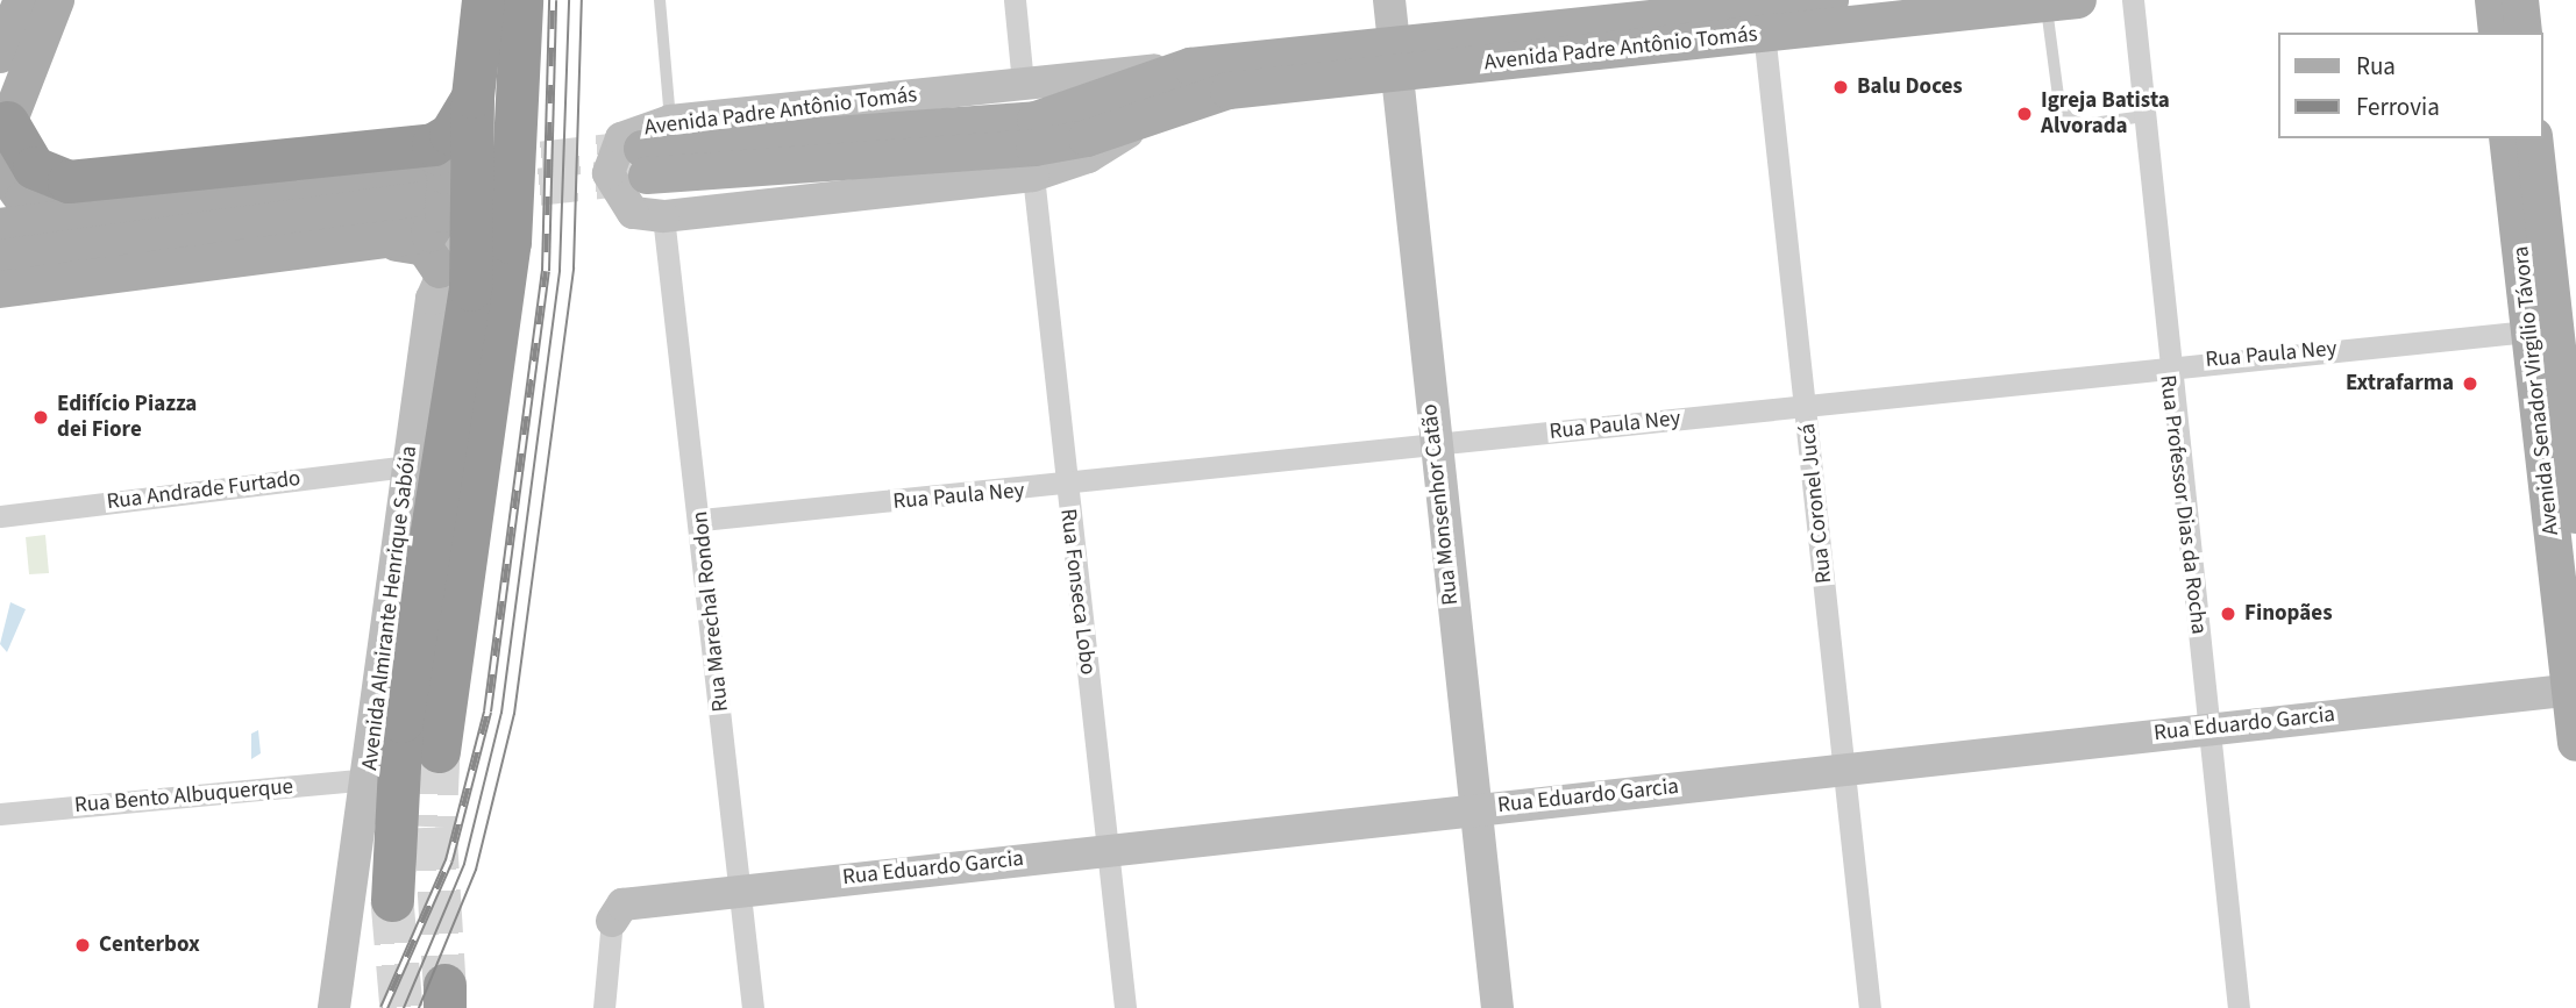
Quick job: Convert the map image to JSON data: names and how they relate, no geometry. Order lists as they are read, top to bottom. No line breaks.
{"streets":{"highway":["Avenida Almirante Henrique Sabóia"],"main road":["Avenida Padre Antônio Tomás","Avenida Senador Virgílio Távora","Rua Monsenhor Catão","Rua Eduardo Garcia"],"street":["Rua Paula Ney","Rua Andrade Furtado","Rua Coronel Jucá","Rua Professor Dias da Rocha","Rua Fonseca Lobo","Rua Marechal Rondon","Rua Bento Albuquerque"]},"crossings":[["Avenida Padre Antônio Tomás","Rua Coronel Jucá"],["Avenida Padre Antônio Tomás","Rua Monsenhor Catão"],["Avenida Padre Antônio Tomás","Rua Fonseca Lobo"],["Avenida Padre Antônio Tomás","Rua Marechal Rondon"],["Rua Paula Ney","Avenida Senador Virgílio Távora"],["Rua Paula Ney","Rua Coronel Jucá"],["Rua Paula Ney","Rua Monsenhor Catão"],["Rua Paula Ney","Rua Professor Dias da Rocha"],["Rua Paula Ney","Rua Fonseca Lobo"],["Rua Paula Ney","Rua Marechal Rondon"],["Avenida Senador Virgílio Távora","Rua Eduardo Garcia"],["Rua Andrade Furtado","Avenida Almirante Henrique Sabóia"],["Rua Coronel Jucá","Rua Eduardo Garcia"],["Rua Monsenhor Catão","Rua Eduardo Garcia"],["Rua Professor Dias da Rocha","Rua Eduardo Garcia"],["Rua Fonseca Lobo","Rua Eduardo Garcia"],["Avenida Almirante Henrique Sabóia","Rua Bento Albuquerque"],["Rua Marechal Rondon","Rua Eduardo Garcia"]],"places":["Balu Doces","Igreja Batista Alvorada","Extrafarma","Edifício Piazza dei Fiore","Finopães","Centerbox"],"legend":["Rua","Ferrovia"]}
